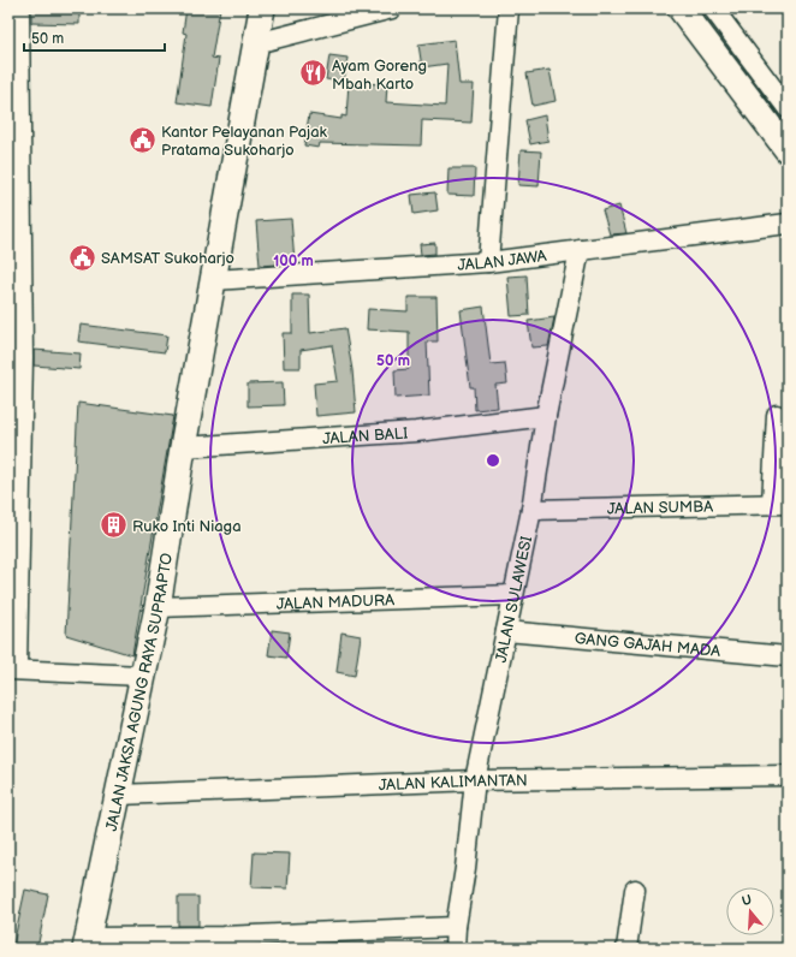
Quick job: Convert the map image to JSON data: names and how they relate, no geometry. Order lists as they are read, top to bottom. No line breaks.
{"streets":{"main road":["JALAN JAKSA AGUNG RAYA SUPRAPTO"],"street":["JALAN JAWA","JALAN BALI","JALAN SUMBA","JALAN SULAWESI","JALAN MADURA","GANG GAJAH MADA","JALAN KALIMANTAN"]},"crossings":[["JALAN JAWA","JALAN SULAWESI"],["JALAN JAWA","JALAN JAKSA AGUNG RAYA SUPRAPTO"],["JALAN BALI","JALAN SULAWESI"],["JALAN BALI","JALAN JAKSA AGUNG RAYA SUPRAPTO"],["JALAN SUMBA","JALAN SULAWESI"],["JALAN SULAWESI","JALAN MADURA"],["JALAN SULAWESI","GANG GAJAH MADA"],["JALAN SULAWESI","JALAN KALIMANTAN"],["JALAN MADURA","JALAN JAKSA AGUNG RAYA SUPRAPTO"],["JALAN JAKSA AGUNG RAYA SUPRAPTO","JALAN KALIMANTAN"]],"places":{"restaurant":["Ayam Goreng Mbah Karto"],"public building":["Kantor Pelayanan Pajak Pratama Sukoharjo","SAMSAT Sukoharjo"],"building":["Ruko Inti Niaga"]},"scale_bar":"50 m","north":"top","rings":["100 m","50 m"]}
